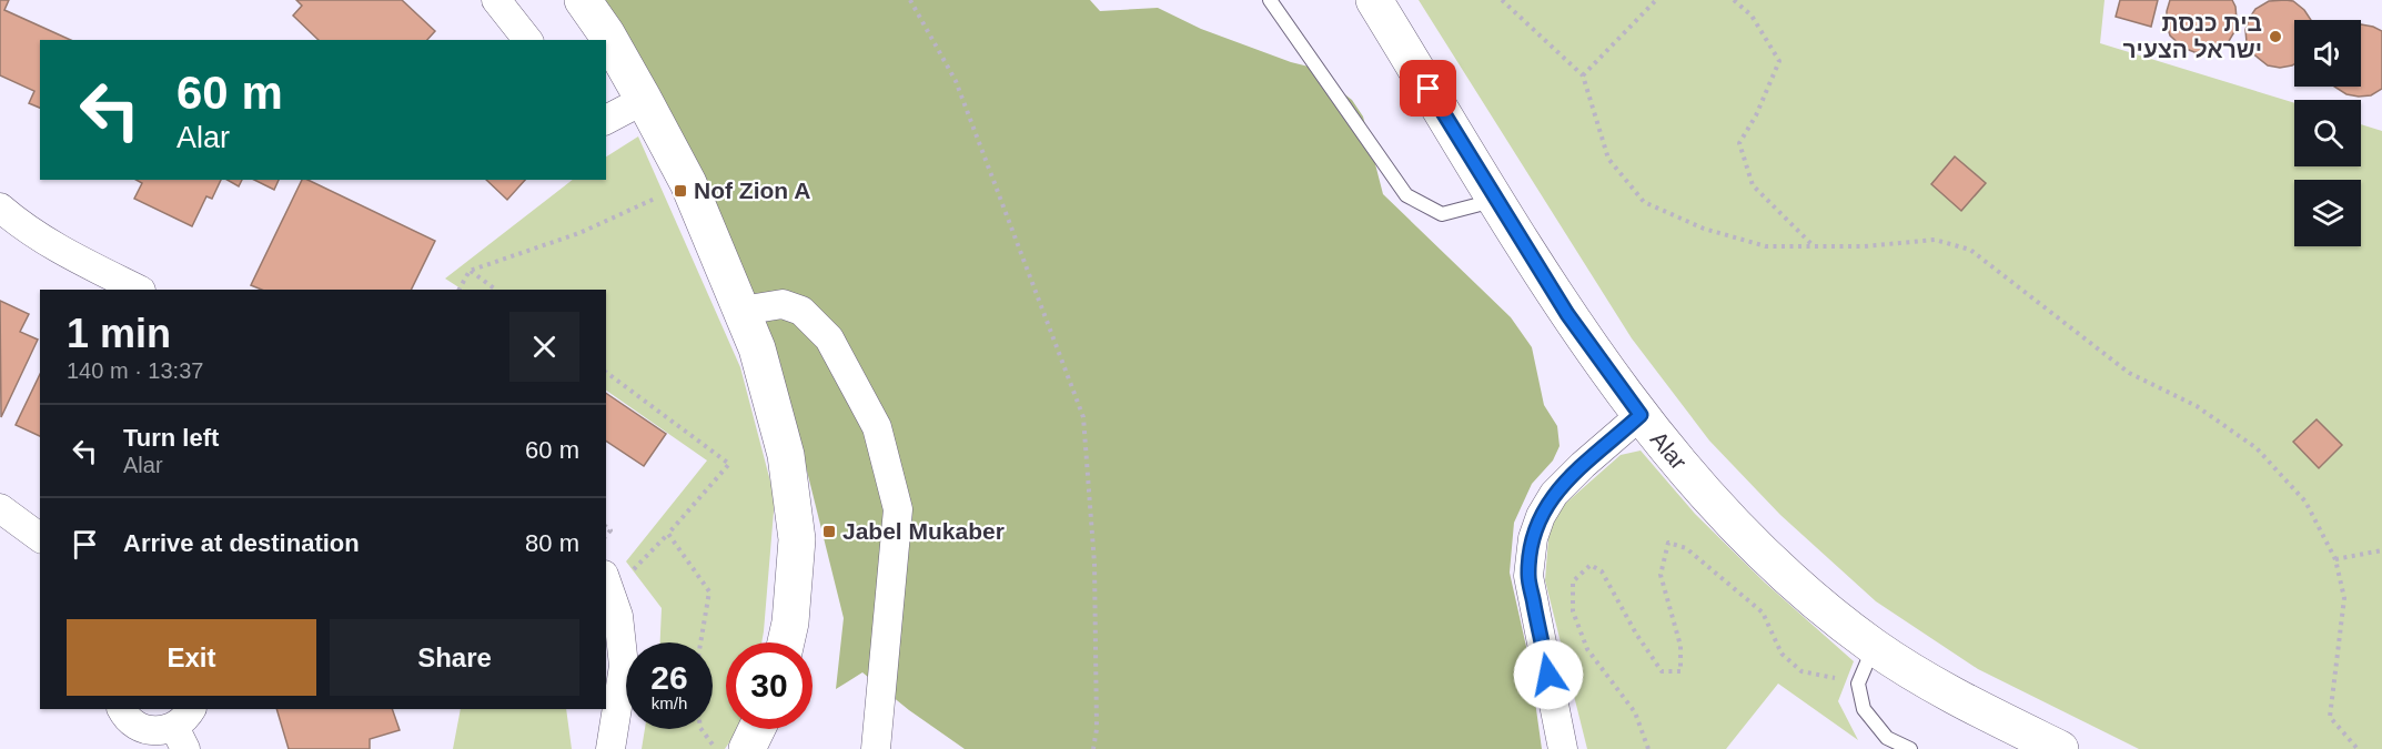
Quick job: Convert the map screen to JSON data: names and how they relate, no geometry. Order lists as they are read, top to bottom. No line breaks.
{"streets":{"street":["Alar"]},"places":{"other":["בית כנסת ישראל הצעיר"],"transit":["Nof Zion A","Jabel Mukaber"]},"page":{"turn":["60 m","Alar"],"heading":["1 min","140 m · 13:37"],"list":[{"name":"Turn left","note":"Alar","value":"60 m"},{"name":"Arrive at destination","value":"80 m"}],"buttons":["Exit","Share"],"speed":"26 km/h","limit":"30"}}
